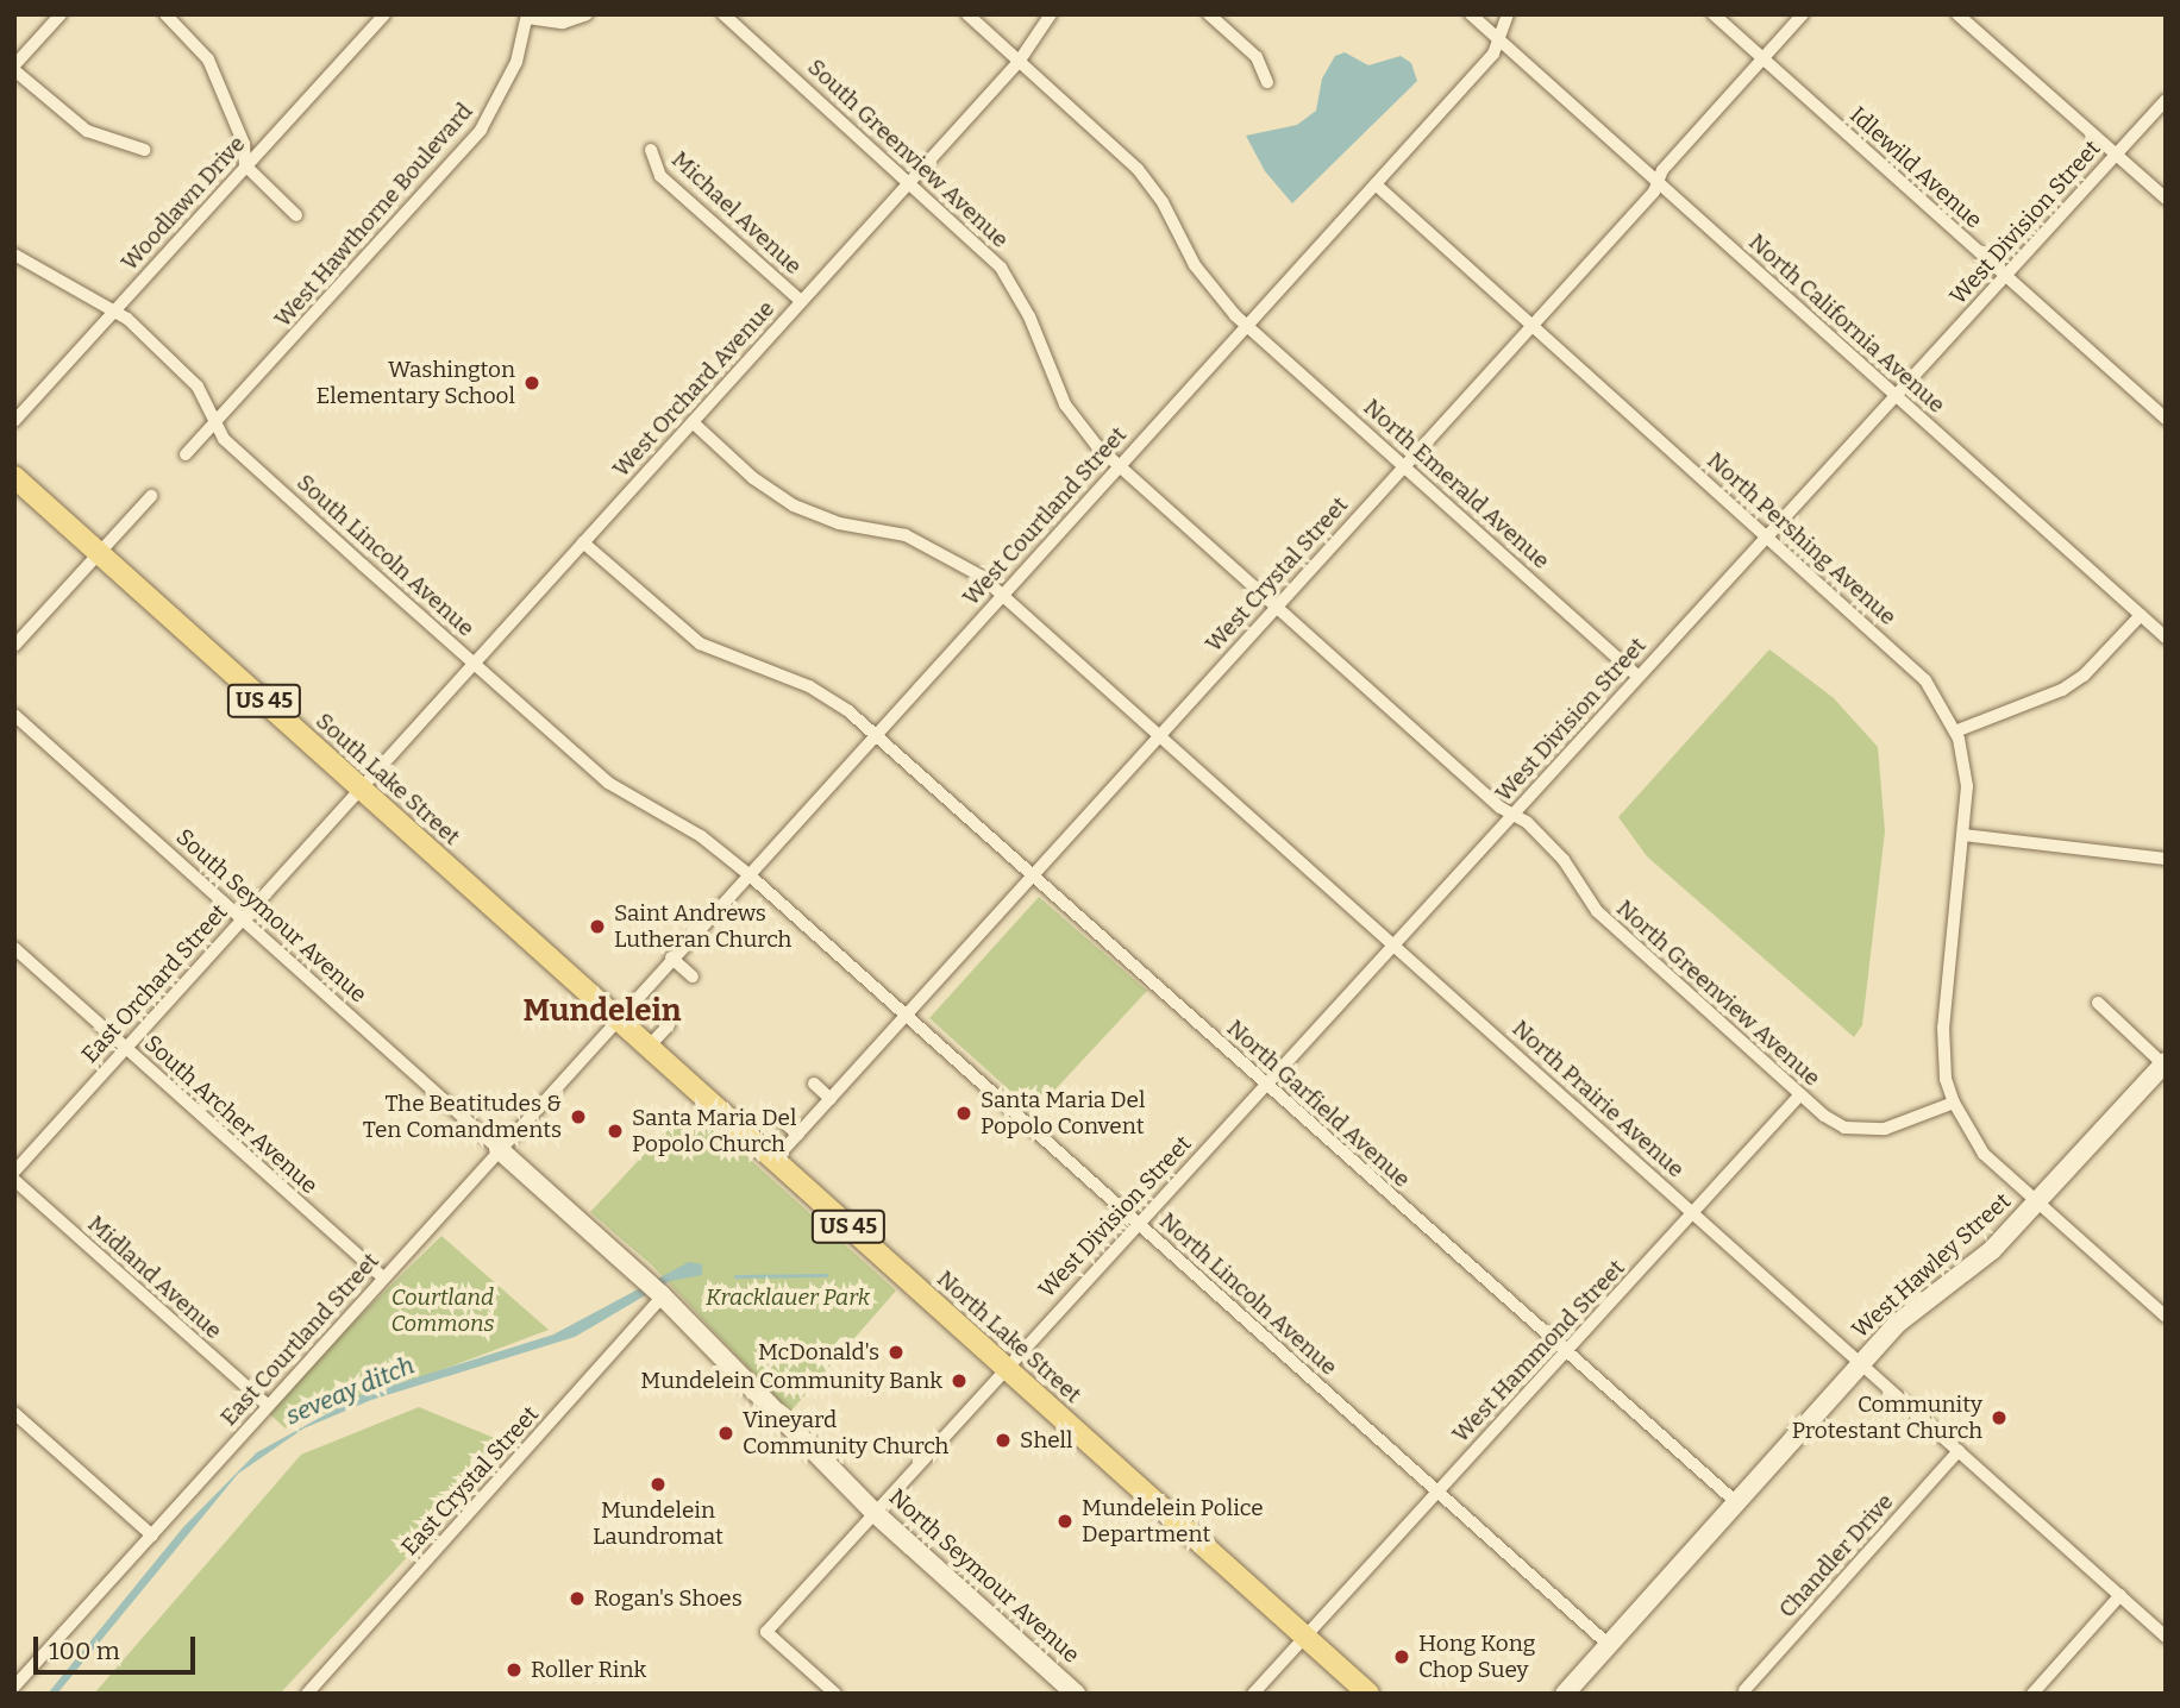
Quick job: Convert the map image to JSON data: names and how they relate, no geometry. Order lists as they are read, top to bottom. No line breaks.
{"streets":{"main road":["US 45","South Lake Street","North Lake Street"],"street":["South Greenview Avenue","Idlewild Avenue","Woodlawn Drive","Michael Avenue","West Hawthorne Boulevard","West Division Street","North California Avenue","West Orchard Avenue","North Emerald Avenue","West Courtland Street","North Pershing Avenue","South Lincoln Avenue","West Crystal Street","South Seymour Avenue","East Orchard Street","North Greenview Avenue","North Prairie Avenue","North Garfield Avenue","South Archer Avenue","West Hawley Street","Midland Avenue","North Lincoln Avenue","East Courtland Street","West Hammond Street","East Crystal Street","Chandler Drive","North Seymour Avenue"]},"crossings":[["South Greenview Avenue","West Orchard Avenue"],["South Greenview Avenue","West Courtland Street"],["South Greenview Avenue","North Greenview Avenue"],["Idlewild Avenue","West Division Street"],["Idlewild Avenue","West Crystal Street"],["Woodlawn Drive","South Lincoln Avenue"],["Michael Avenue","West Orchard Avenue"],["West Hawthorne Boulevard","South Lincoln Avenue"],["West Division Street","North California Avenue"],["West Division Street","North Emerald Avenue"],["West Division Street","North Pershing Avenue"],["West Division Street","North Greenview Avenue"],["West Division Street","North Prairie Avenue"],["West Division Street","North Garfield Avenue"],["West Division Street","North Lincoln Avenue"],["West Division Street","North Lake Street"],["West Division Street","North Seymour Avenue"],["North California Avenue","West Courtland Street"],["North California Avenue","West Crystal Street"],["West Orchard Avenue","North Emerald Avenue"],["West Orchard Avenue","South Lincoln Avenue"],["West Orchard Avenue","South Lake Street"],["West Orchard Avenue","East Orchard Street"],["West Orchard Avenue","North Prairie Avenue"],["West Orchard Avenue","North Garfield Avenue"],["North Emerald Avenue","West Courtland Street"],["North Emerald Avenue","West Crystal Street"],["West Courtland Street","North Pershing Avenue"],["West Courtland Street","South Lincoln Avenue"],["West Courtland Street","South Lake Street"],["West Courtland Street","North Greenview Avenue"],["West Courtland Street","North Prairie Avenue"],["West Courtland Street","North Garfield Avenue"],["West Courtland Street","North Lincoln Avenue"],["West Courtland Street","North Lake Street"],["West Courtland Street","East Courtland Street"],["North Pershing Avenue","West Crystal Street"],["South Lincoln Avenue","North Lincoln Avenue"],["West Crystal Street","North Greenview Avenue"],["West Crystal Street","North Prairie Avenue"],["West Crystal Street","North Garfield Avenue"],["West Crystal Street","North Lincoln Avenue"],["West Crystal Street","North Lake Street"],["South Lake Street","East Orchard Street"],["South Lake Street","North Lake Street"],["South Lake Street","East Courtland Street"],["South Seymour Avenue","East Orchard Street"],["South Seymour Avenue","East Courtland Street"],["South Seymour Avenue","North Seymour Avenue"],["East Orchard Street","South Archer Avenue"],["North Greenview Avenue","West Hammond Street"],["North Prairie Avenue","West Hawley Street"],["North Prairie Avenue","West Hammond Street"],["North Prairie Avenue","Chandler Drive"],["North Garfield Avenue","West Hawley Street"],["North Garfield Avenue","West Hammond Street"],["South Archer Avenue","East Courtland Street"],["West Hawley Street","North Lincoln Avenue"],["Midland Avenue","East Courtland Street"],["North Lincoln Avenue","West Hammond Street"],["North Lake Street","East Courtland Street"],["North Lake Street","West Hammond Street"],["East Courtland Street","North Seymour Avenue"],["East Crystal Street","North Seymour Avenue"]],"districts":["Mundelein"],"water":["seveay ditch"],"parks":["Courtland Commons","Kracklauer Park"],"places":["Washington Elementary School","Saint Andrews Lutheran Church","Santa Maria Del Popolo Convent","The Beatitudes & Ten Comandments","Santa Maria Del Popolo Church","McDonald's","Mundelein Community Bank","Community Protestant Church","Vineyard Community Church","Shell","Mundelein Laundromat","Mundelein Police Department","Rogan's Shoes","Hong Kong Chop Suey","Roller Rink"],"scale_bar":"100 m"}
